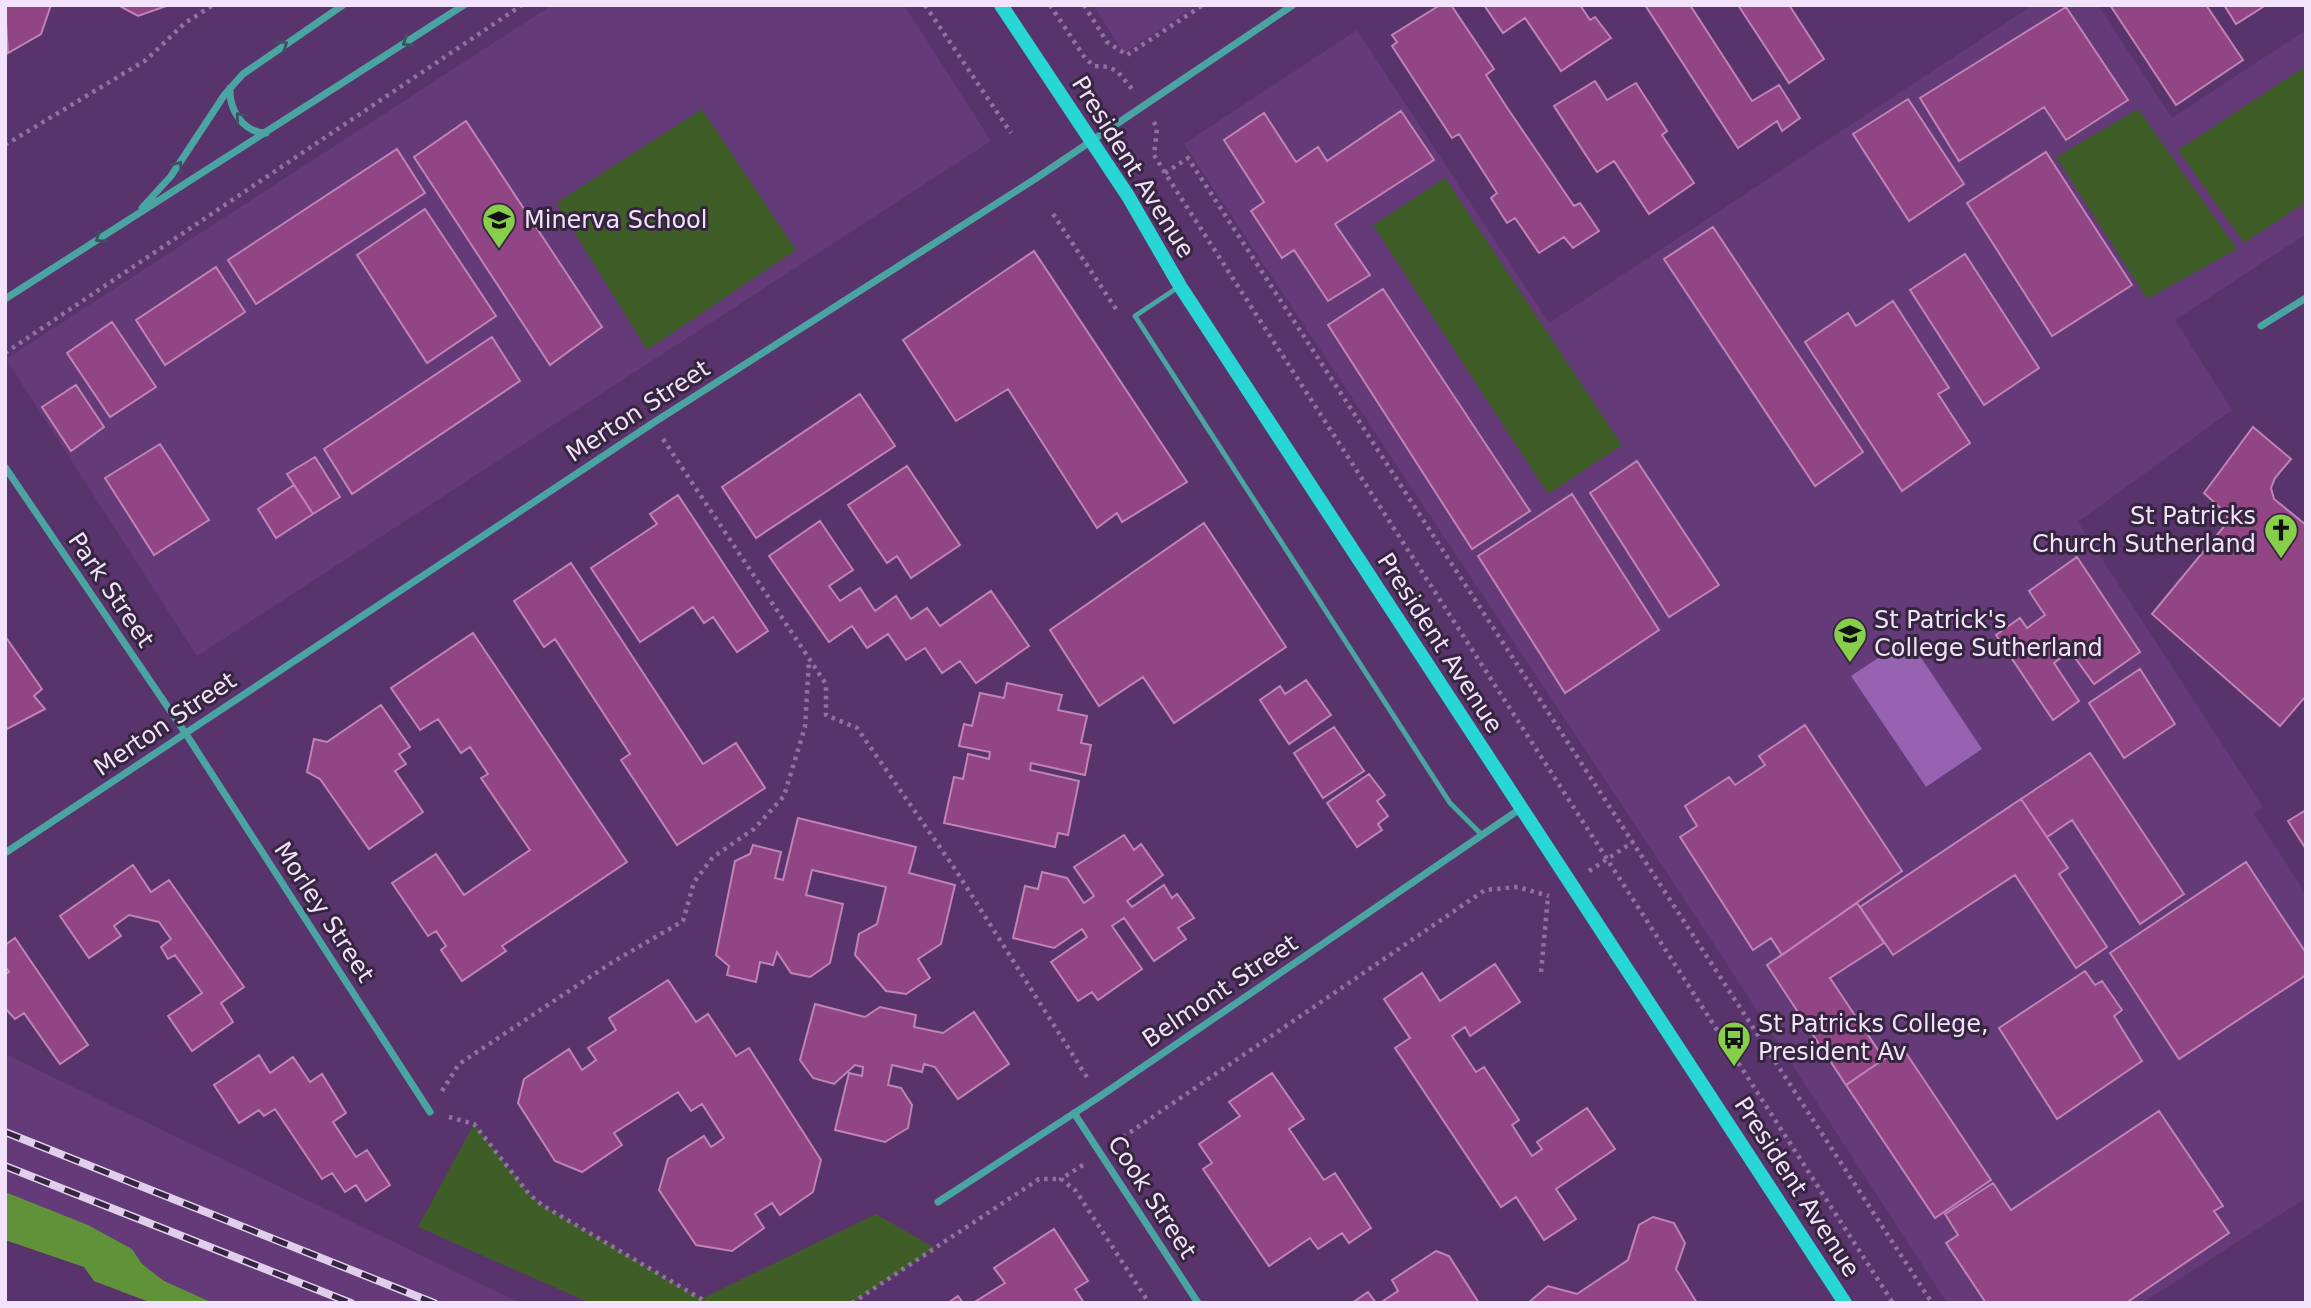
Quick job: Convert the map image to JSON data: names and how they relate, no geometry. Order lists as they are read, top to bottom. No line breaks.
{"streets":{"street":["President Avenue","Merton Street","Park Street","Morley Street","Belmont Street","Cook Street"]},"crossings":[["President Avenue","Merton Street"],["President Avenue","Belmont Street"],["Merton Street","Park Street"],["Merton Street","Morley Street"],["Park Street","Morley Street"],["Belmont Street","Cook Street"]],"places":{"school or university":["Minerva School","St Patrick's College Sutherland"],"church":["St Patricks Church Sutherland"],"bus stop":["St Patricks College, President Av"]}}
